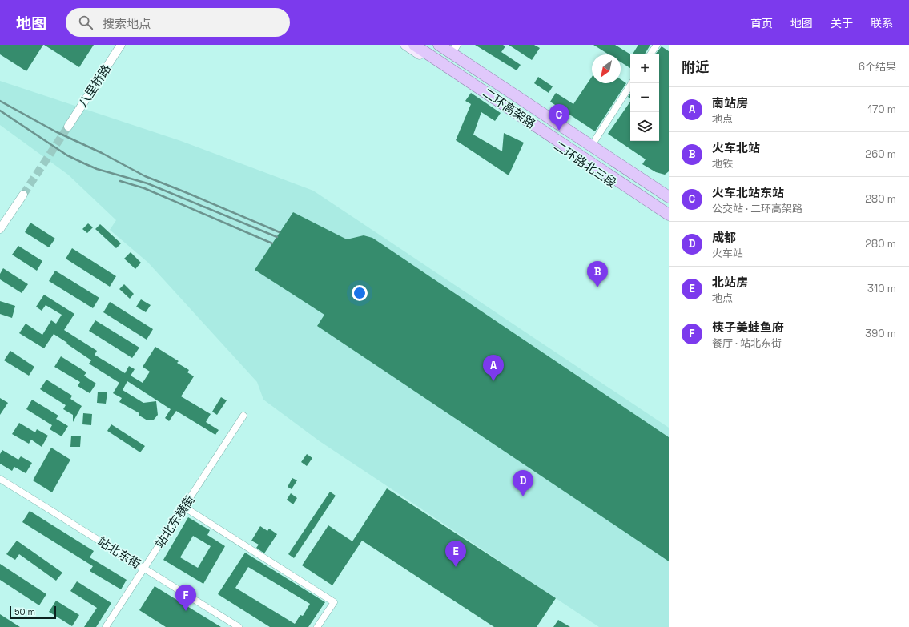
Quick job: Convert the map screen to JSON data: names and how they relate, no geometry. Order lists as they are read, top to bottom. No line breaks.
{"streets":{"highway":["二环高架路"],"main road":["二环路北三段"],"street":["八里桥路","站北东横街","站北东街"]},"crossings":[["站北东横街","站北东街"]],"scale_bar":"50 m","north":"bottom left","page":{"header":"地图","search":"搜索地点","nav":["首页","地图","关于","联系"],"heading":["附近","6个结果"],"map_buttons":["+","−"],"list":[{"mark":"A","name":"南站房","note":"地点","value":"170 m"},{"mark":"B","name":"火车北站","note":"地铁","value":"260 m"},{"mark":"C","name":"火车北站东站","note":"公交站 · 二环高架路","value":"280 m"},{"mark":"D","name":"成都","note":"火车站","value":"280 m"},{"mark":"E","name":"北站房","note":"地点","value":"310 m"},{"mark":"F","name":"筷子美蛙鱼府","note":"餐厅 · 站北东街","value":"390 m"}],"pins":["C","B","A","D","E","F"],"scale":"50 m"}}
